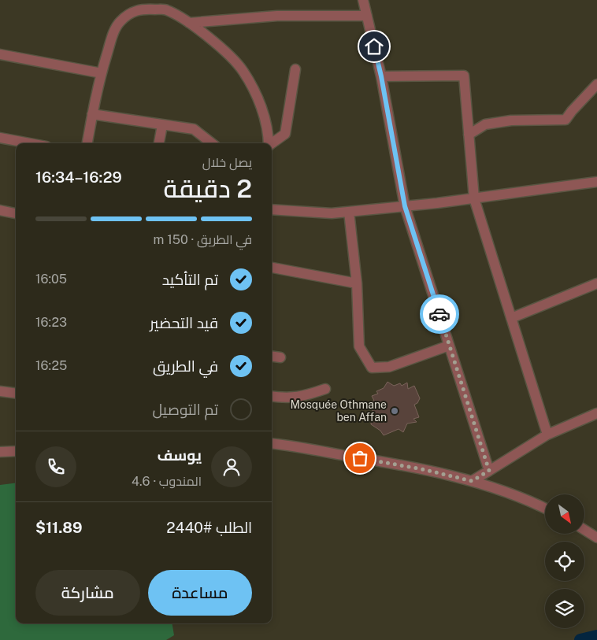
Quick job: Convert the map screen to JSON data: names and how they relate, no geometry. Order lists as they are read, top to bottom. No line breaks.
{"places":["Mosquée Othmane ben Affan"],"north":"bottom right","page":{"heading":["2 دقيقة","يصل خلال","16:29–16:34"],"panel":["يوسف","المندوب · 4.6","الطلب #2440","$11.89"],"bar":"في الطريق · 150 m","list":[["تم التأكيد","16:05"],["قيد التحضير","16:23"],["في الطريق","16:25"],"تم التوصيل"],"buttons":["مساعدة","مشاركة"]}}
